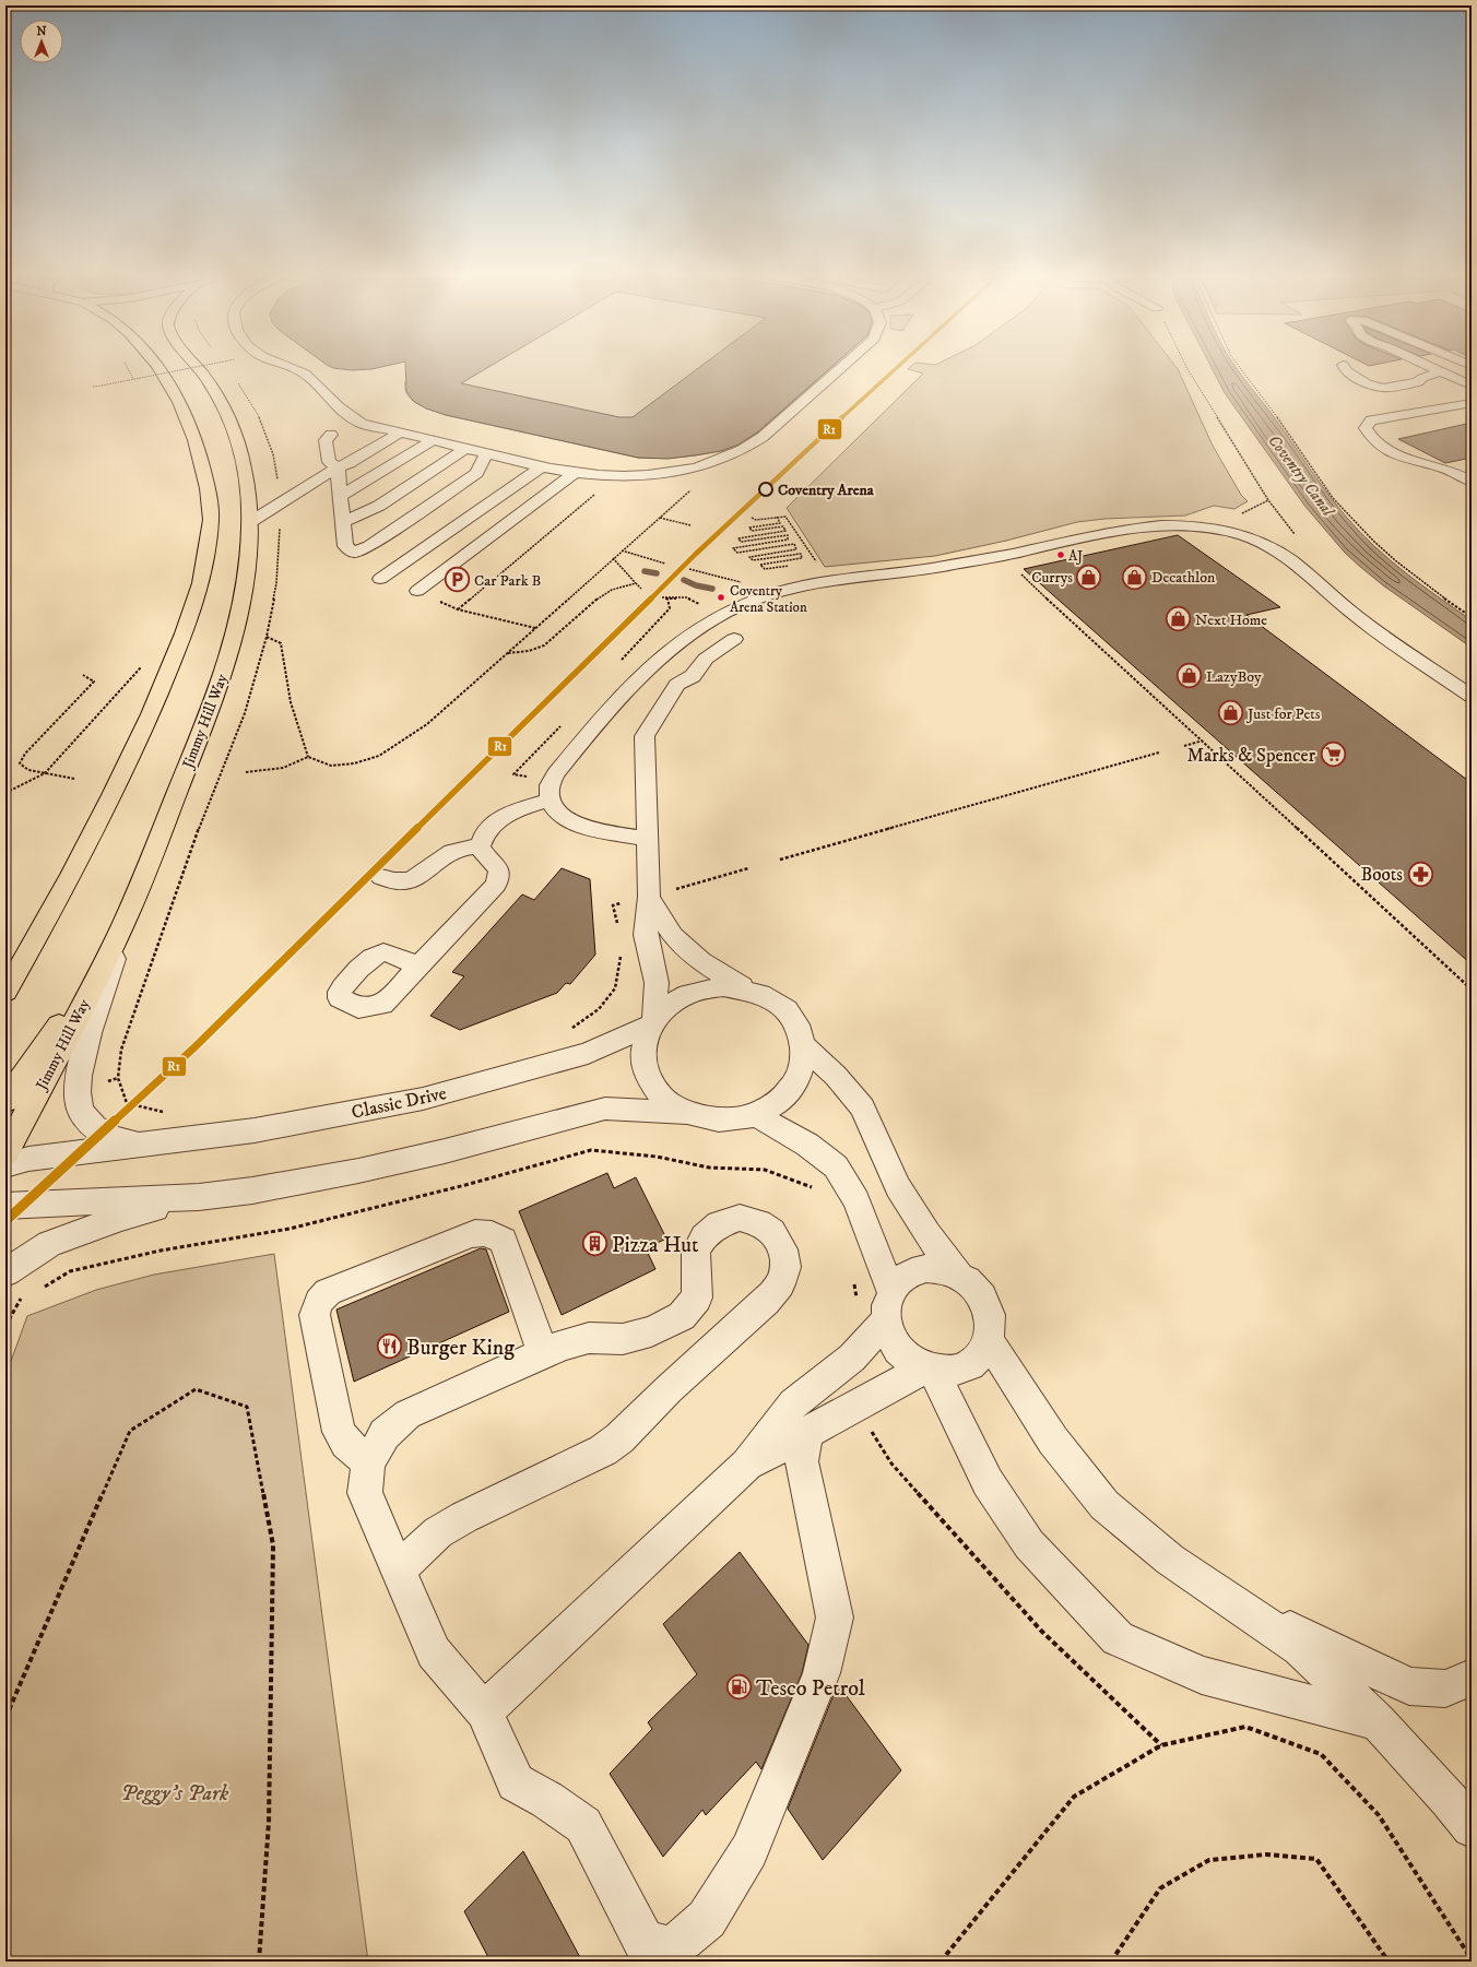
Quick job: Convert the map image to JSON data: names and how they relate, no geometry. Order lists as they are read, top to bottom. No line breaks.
{"streets":{"highway":["Jimmy Hill Way"],"street":["Classic Drive"]},"crossings":[["Jimmy Hill Way","Classic Drive"]],"water":["Coventry Canal"],"parks":["Peggy's Park"],"places":{"other":["Coventry Arena","AJ","Coventry Arena Station"],"shop":["Currys","Decathlon","Next Home","LazyBoy","Just for Pets"],"parking":["Car Park B"],"supermarket":["Marks & Spencer"],"pharmacy":["Boots"],"building":["Pizza Hut"],"restaurant":["Burger King"],"fuel station":["Tesco Petrol"]},"lines":["transit line R1"],"north":"top"}
